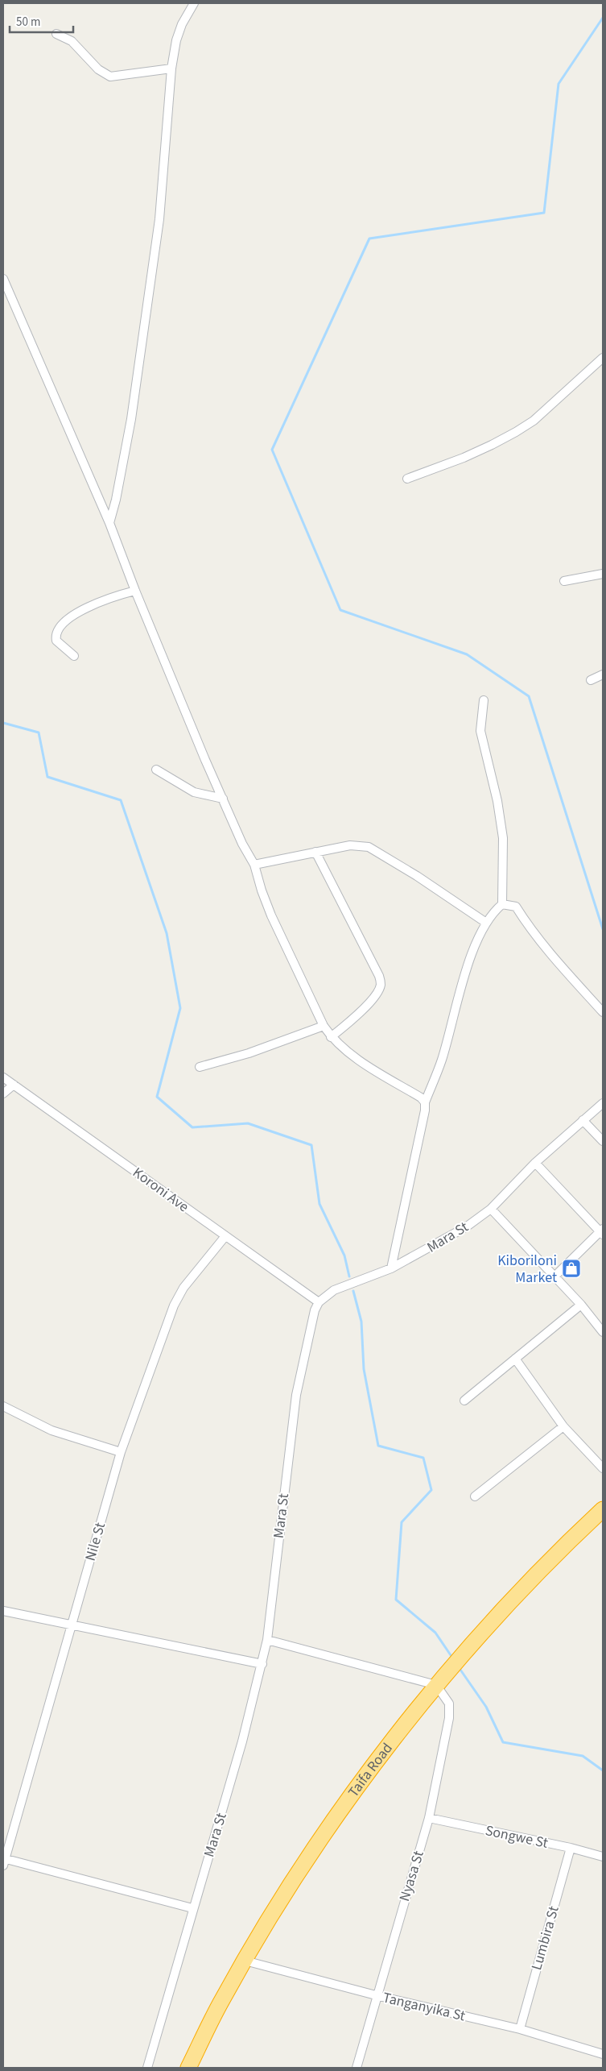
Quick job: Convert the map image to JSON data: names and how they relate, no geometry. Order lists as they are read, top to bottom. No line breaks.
{"streets":{"highway":["Taifa Road"],"street":["Koroni Ave","Mara St","Nile St","Songwe St","Nyasa St","Lumbira St","Tanganyika St"]},"crossings":[["Koroni Ave","Mara St"],["Koroni Ave","Nile St"],["Taifa Road","Nyasa St"],["Taifa Road","Tanganyika St"],["Songwe St","Nyasa St"],["Songwe St","Lumbira St"],["Nyasa St","Tanganyika St"],["Lumbira St","Tanganyika St"]],"places":{"shop":["Kiboriloni Market"]},"scale_bar":"50 m"}
